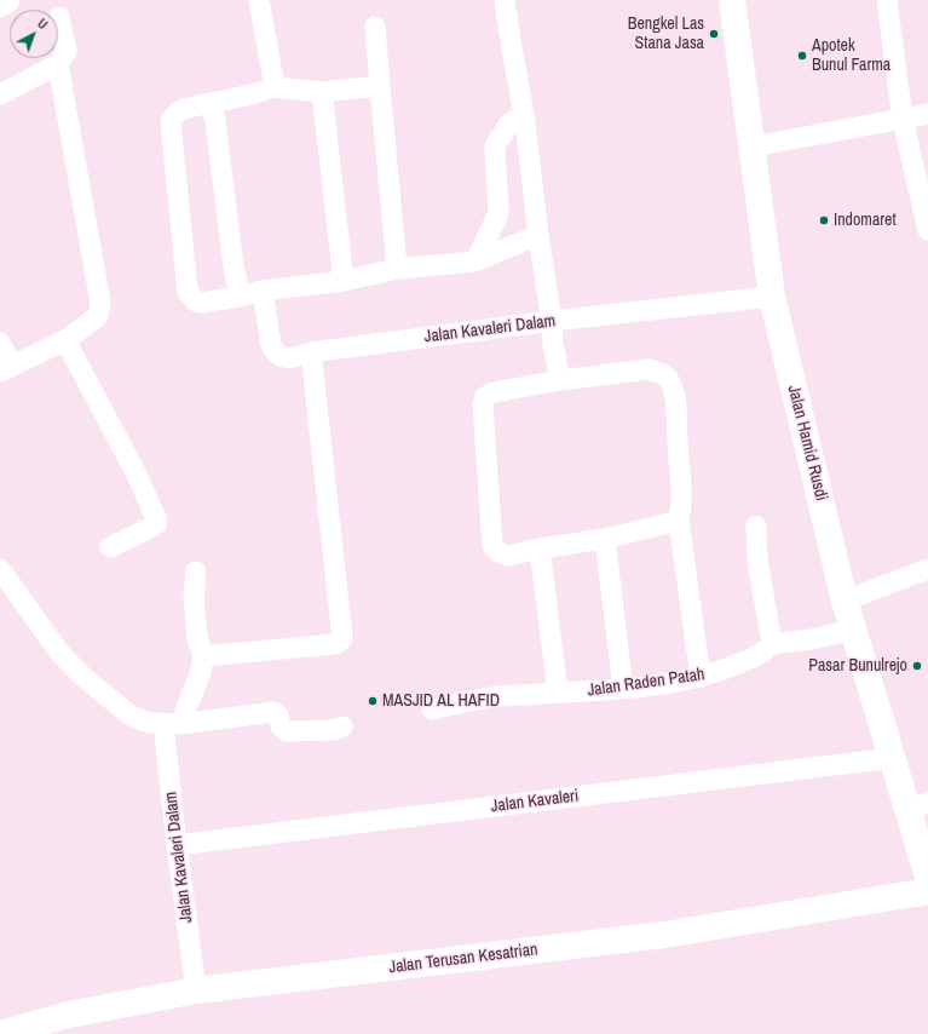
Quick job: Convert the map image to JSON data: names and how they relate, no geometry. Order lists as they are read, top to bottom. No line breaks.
{"streets":{"street":["Jalan Kavaleri Dalam","Jalan Hamid Rusdi","Jalan Raden Patah","Jalan Kavaleri","Jalan Terusan Kesatrian"]},"crossings":[["Jalan Kavaleri Dalam","Jalan Hamid Rusdi"],["Jalan Kavaleri Dalam","Jalan Kavaleri"],["Jalan Kavaleri Dalam","Jalan Terusan Kesatrian"],["Jalan Hamid Rusdi","Jalan Raden Patah"],["Jalan Hamid Rusdi","Jalan Kavaleri"]],"places":["Bengkel Las Stana Jasa","Apotek Bunul Farma","Indomaret","Pasar Bunulrejo","MASJID AL HAFID"],"north":"top right"}
